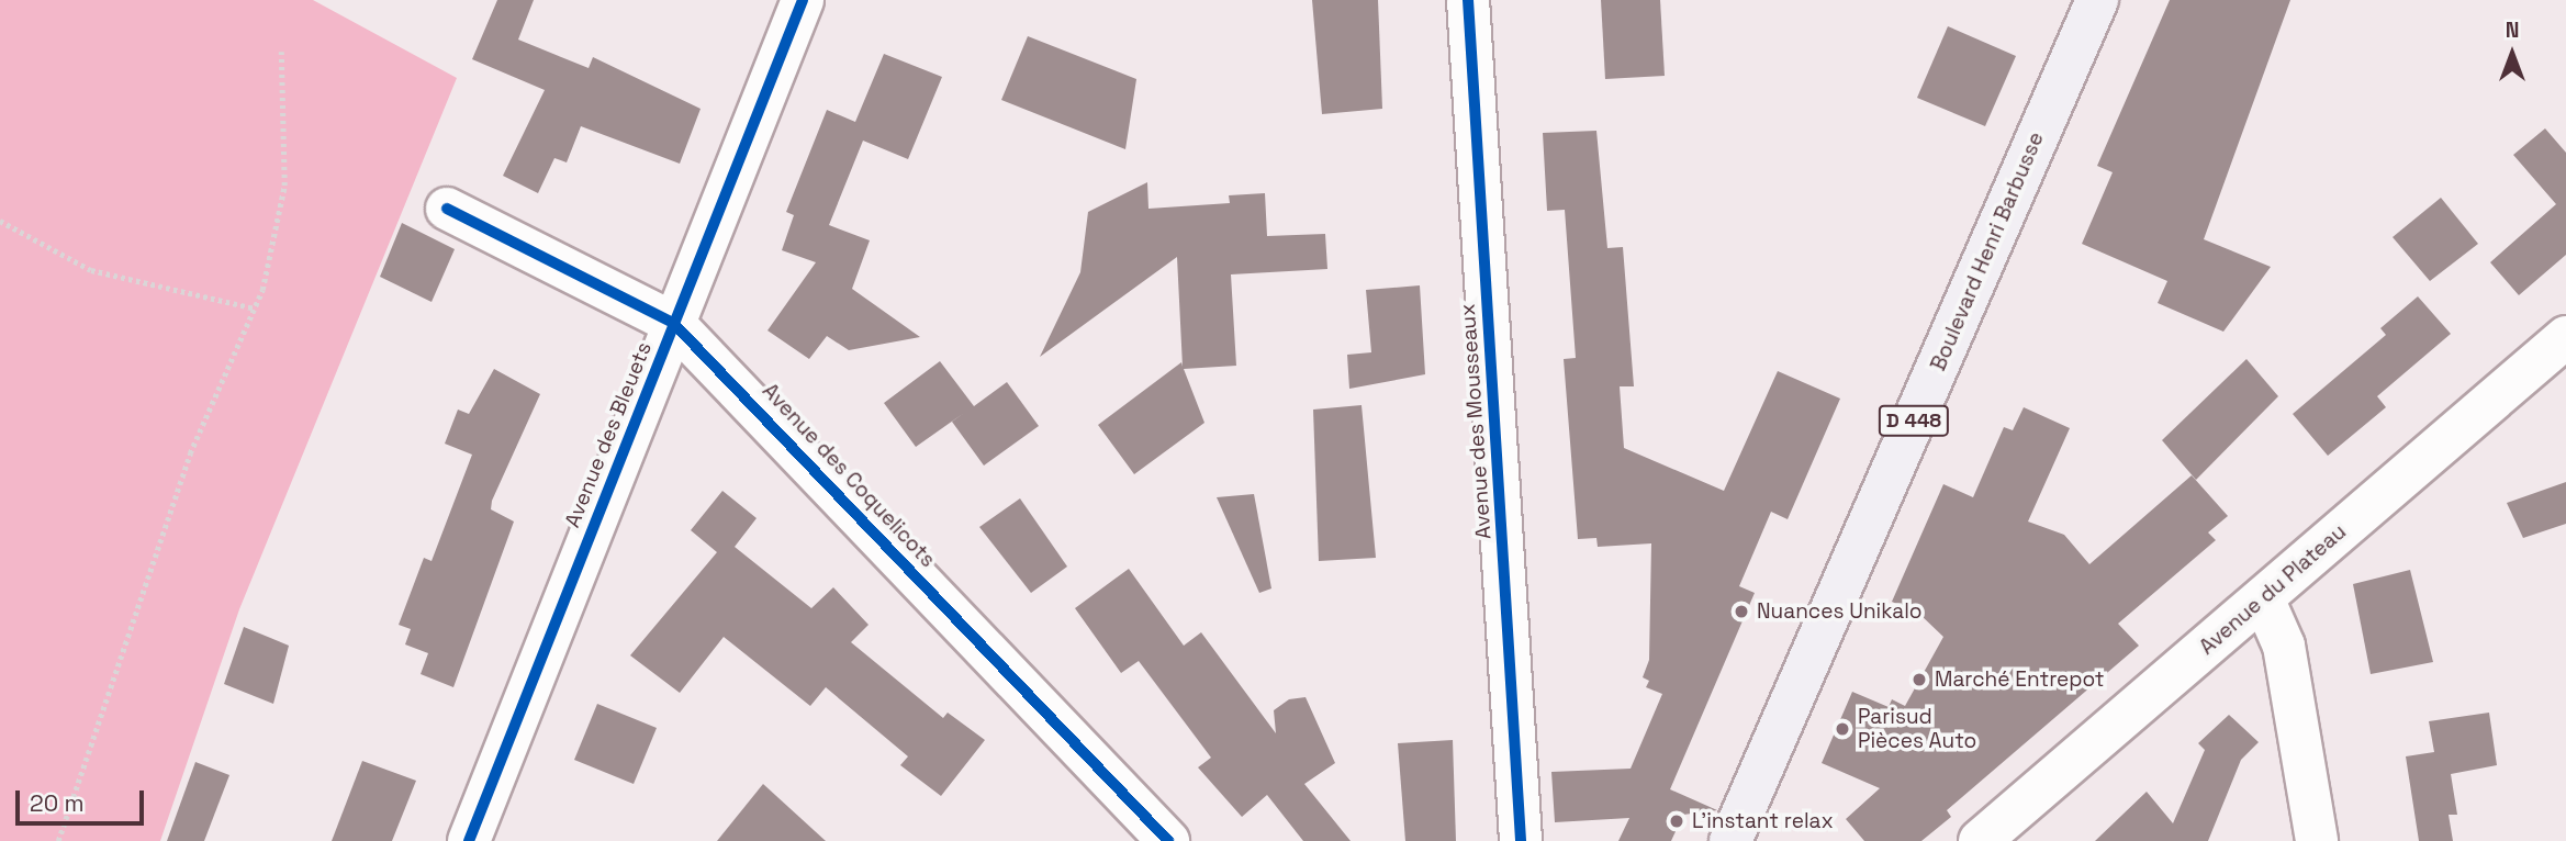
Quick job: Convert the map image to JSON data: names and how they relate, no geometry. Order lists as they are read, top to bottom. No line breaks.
{"streets":{"main road":["Boulevard Henri Barbusse","D 448"],"street":["Avenue des Mousseaux","Avenue des Bleuets","Avenue des Coquelicots","Avenue du Plateau"]},"crossings":[["Avenue des Bleuets","Avenue des Coquelicots"]],"places":["Nuances Unikalo","Marché Entrepot","Parisud Pièces Auto","L'instant relax"],"scale_bar":"20 m","north":"top"}
